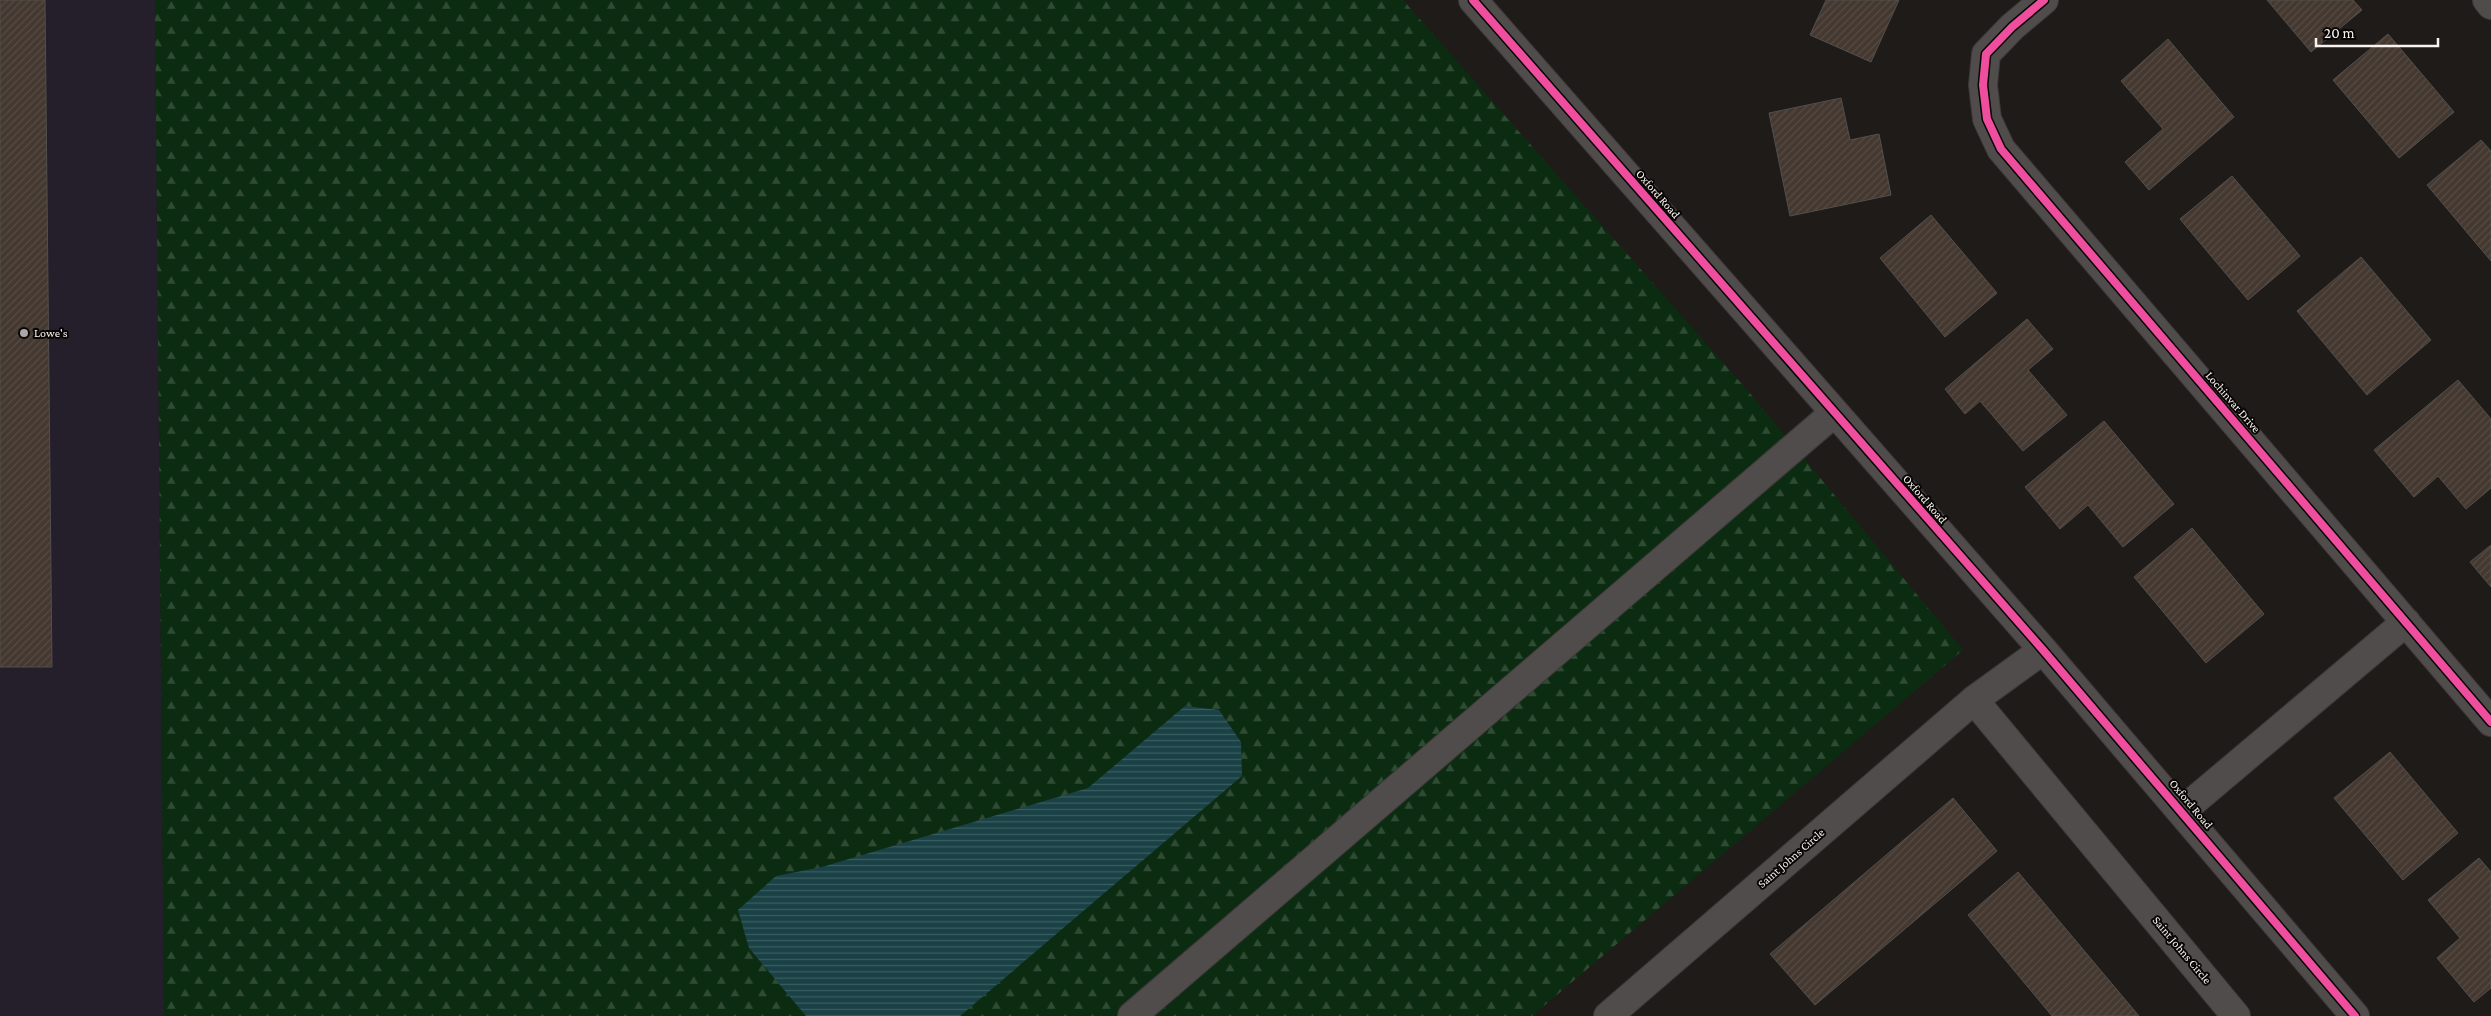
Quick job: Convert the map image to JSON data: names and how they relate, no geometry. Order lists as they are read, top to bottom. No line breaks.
{"streets":{"street":["Oxford Road","Lochinvar Drive","Saint Johns Circle"]},"crossings":[["Oxford Road","Saint Johns Circle"]],"places":["Lowe's"],"scale_bar":"20 m"}
